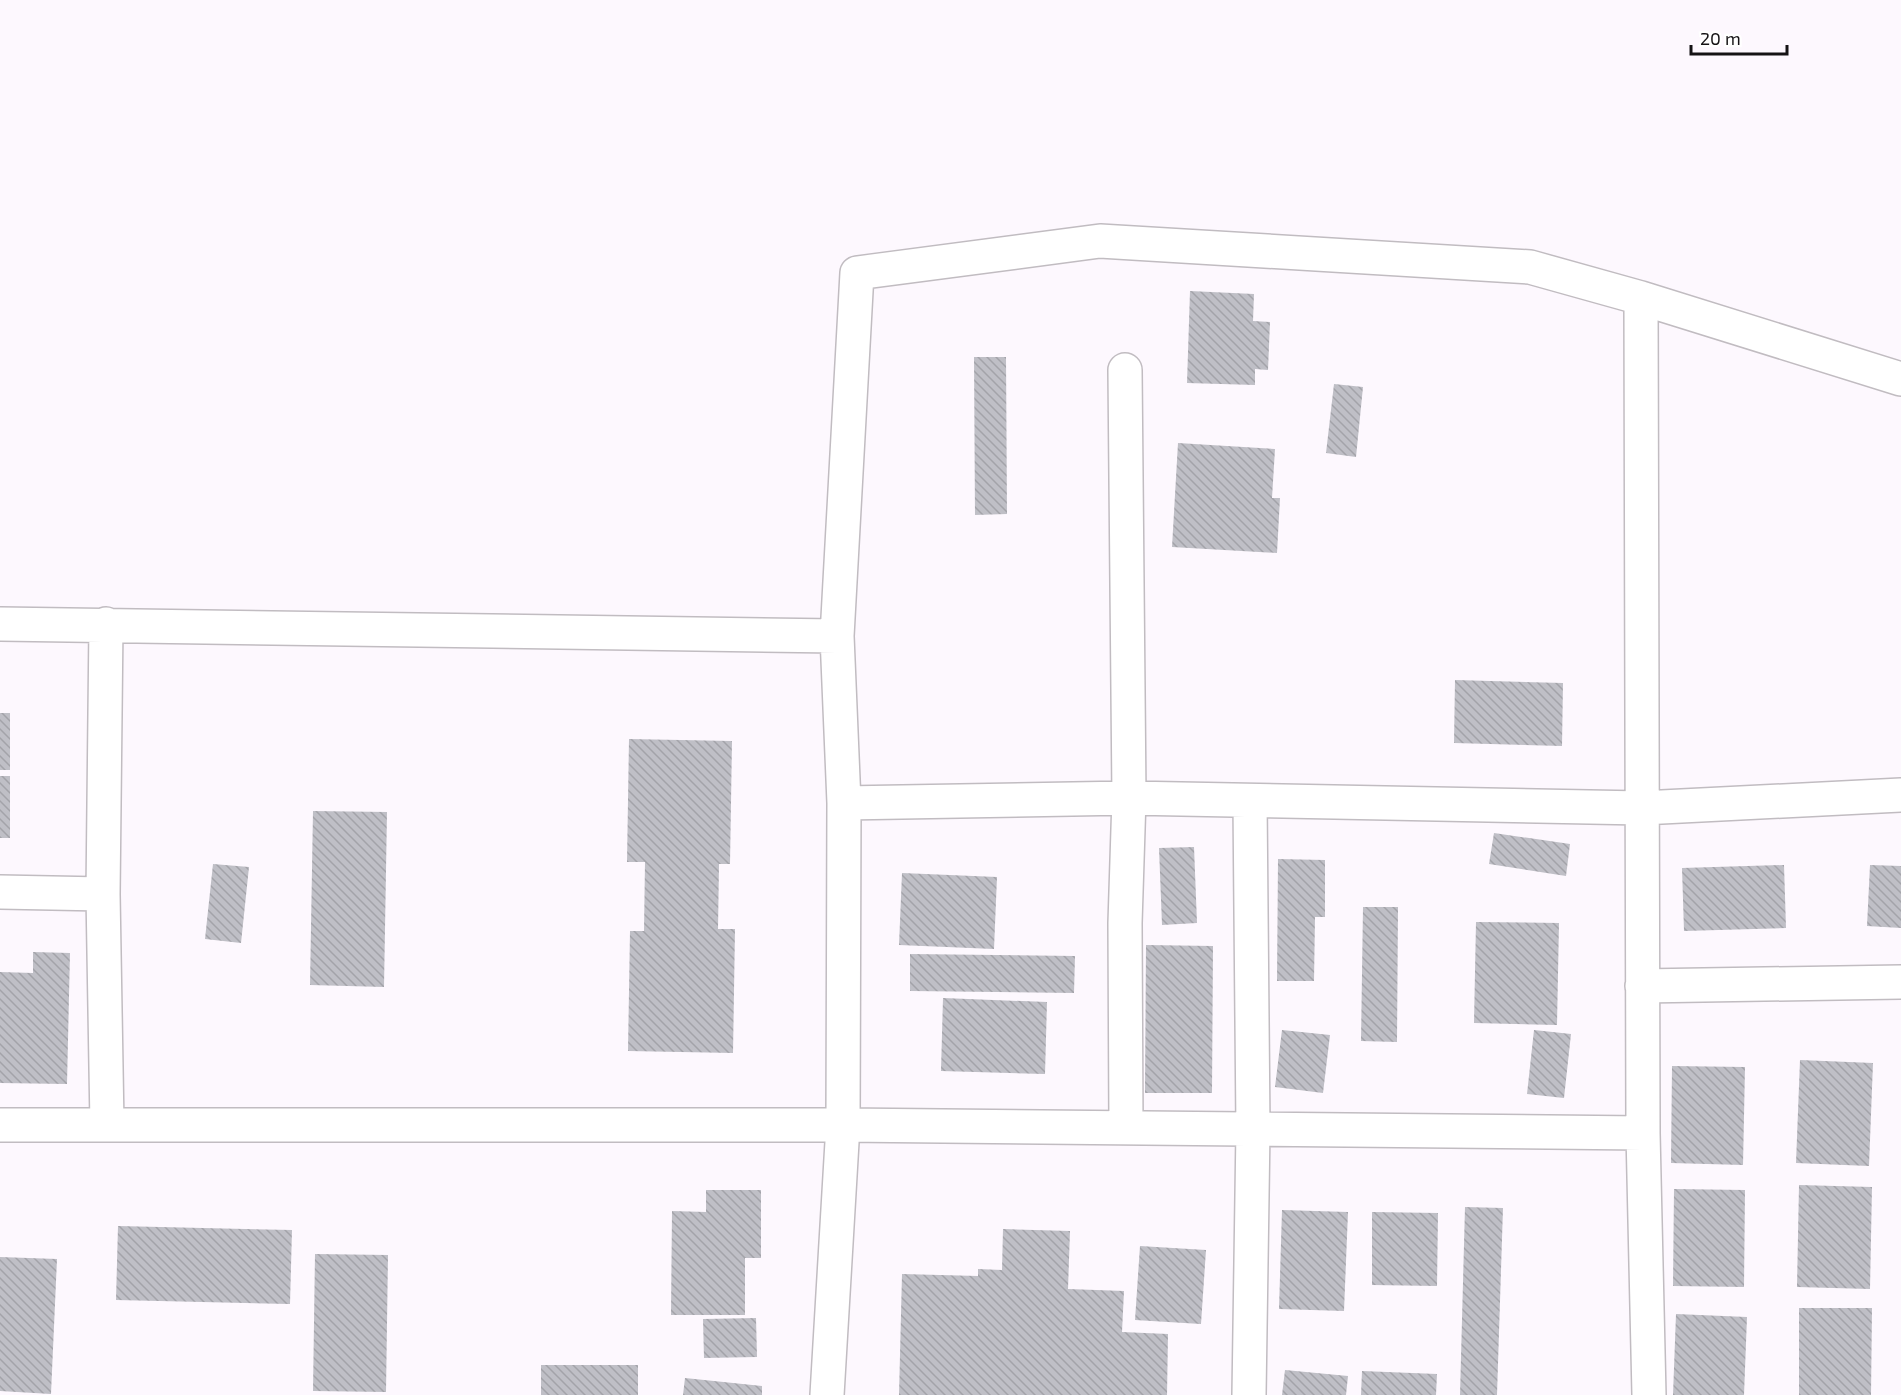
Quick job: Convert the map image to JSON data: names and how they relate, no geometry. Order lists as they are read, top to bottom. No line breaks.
{"scale_bar":"20 m"}
